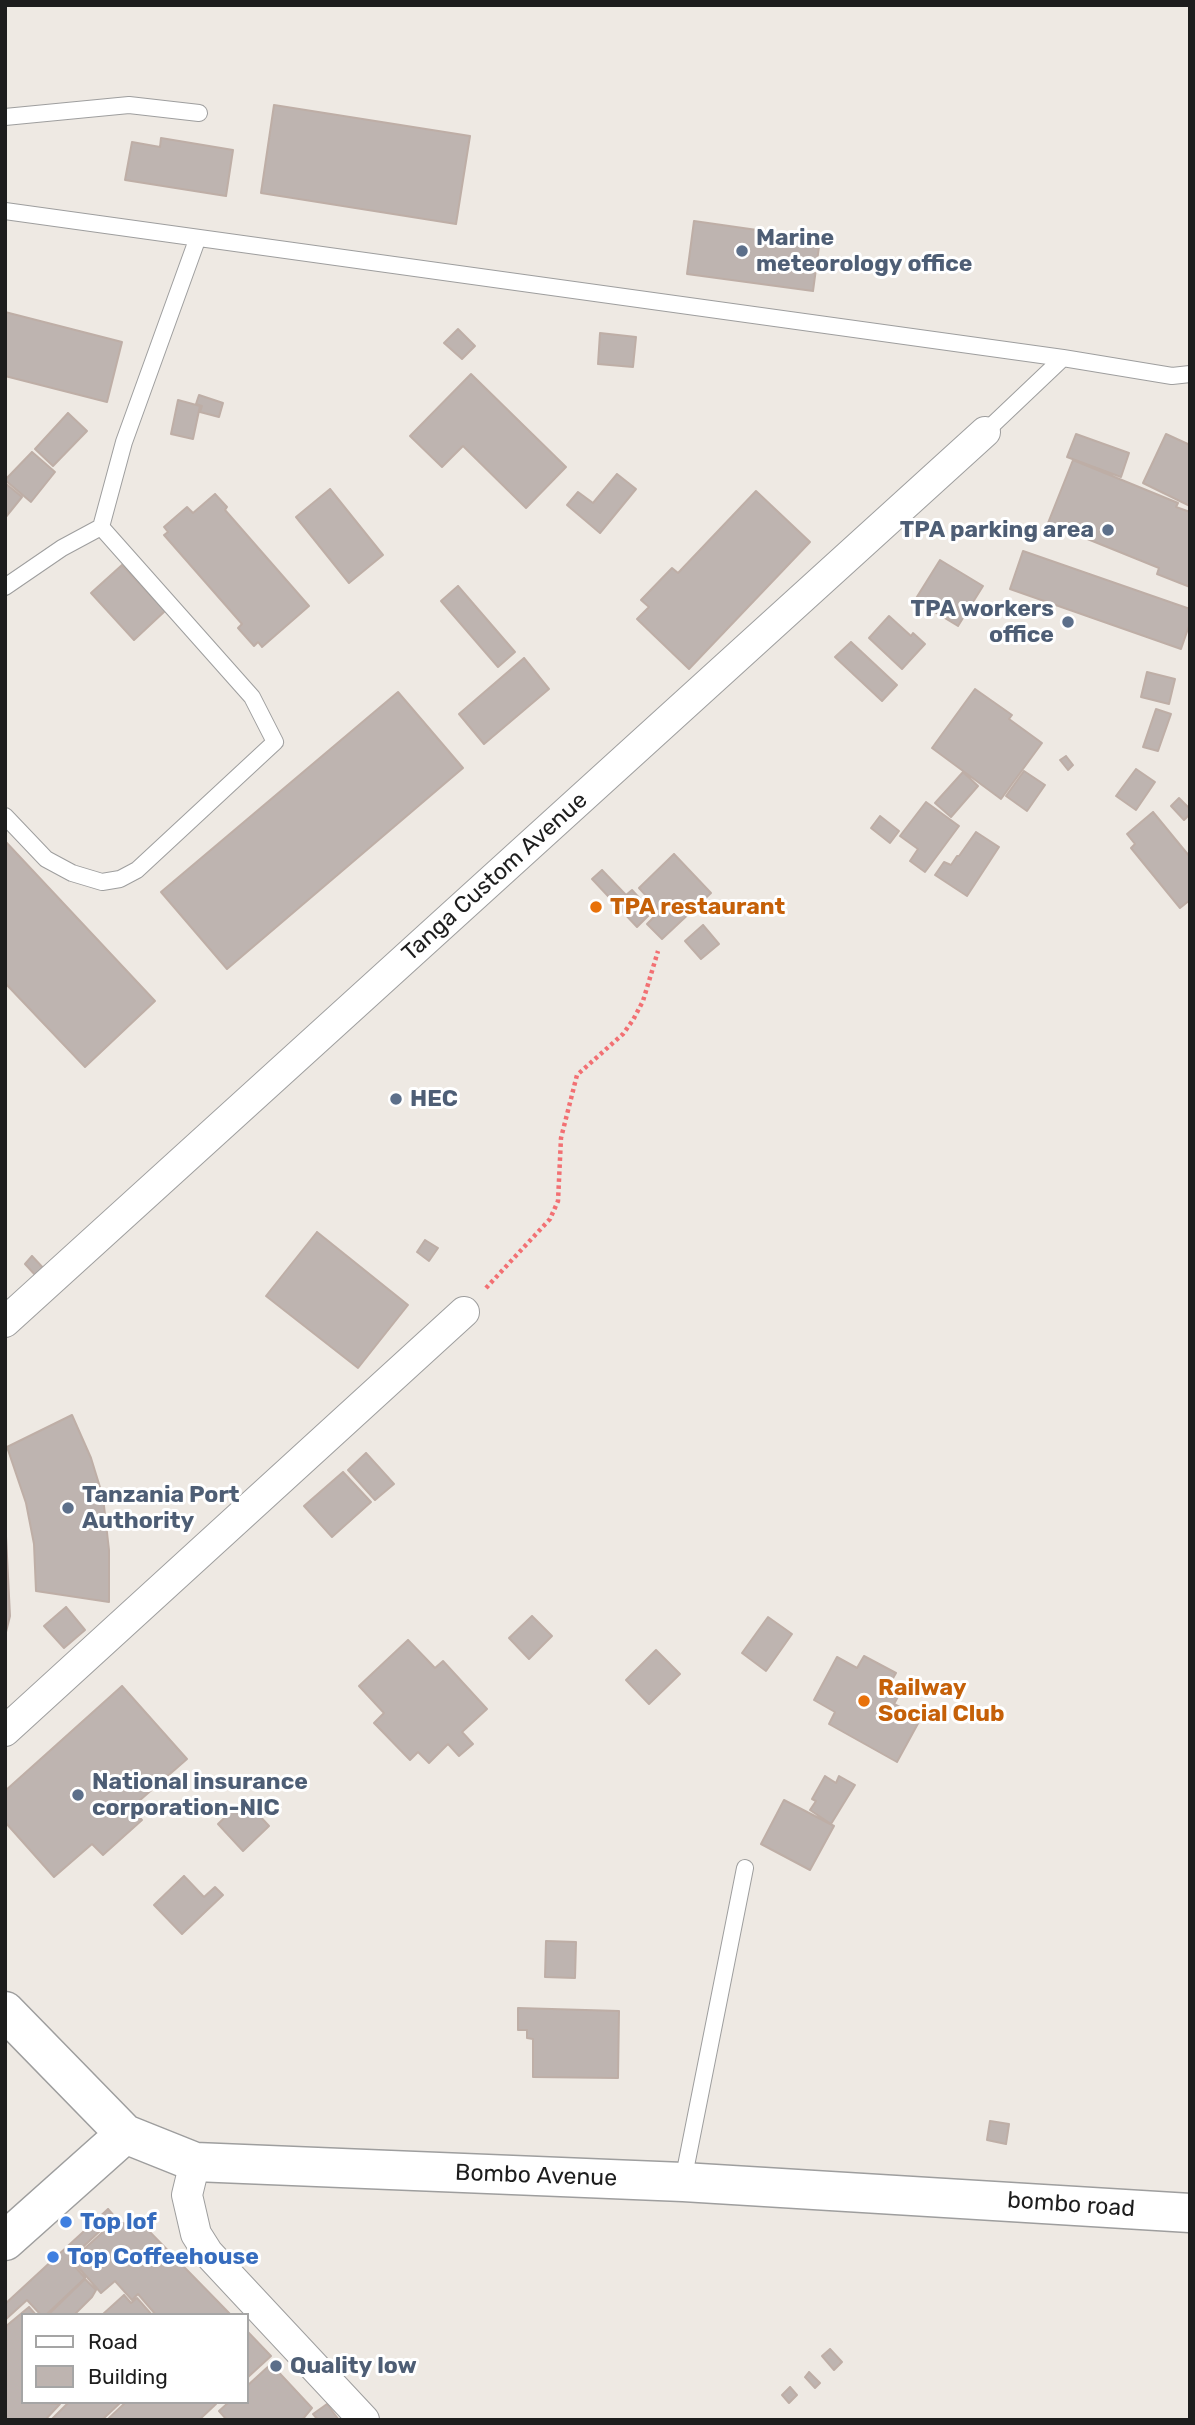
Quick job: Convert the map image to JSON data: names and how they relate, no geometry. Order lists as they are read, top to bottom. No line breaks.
{"streets":{"street":["Tanga Custom Avenue","Bombo Avenue","bombo road"]},"crossings":[["Bombo Avenue","bombo road"]],"places":["Marine meteorology office","TPA parking area","TPA workers office","TPA restaurant","HEC","Tanzania Port Authority","Railway Social Club","National insurance corporation-NIC","Top lof","Top Coffeehouse","Quality low"],"legend":["Road","Building"]}
